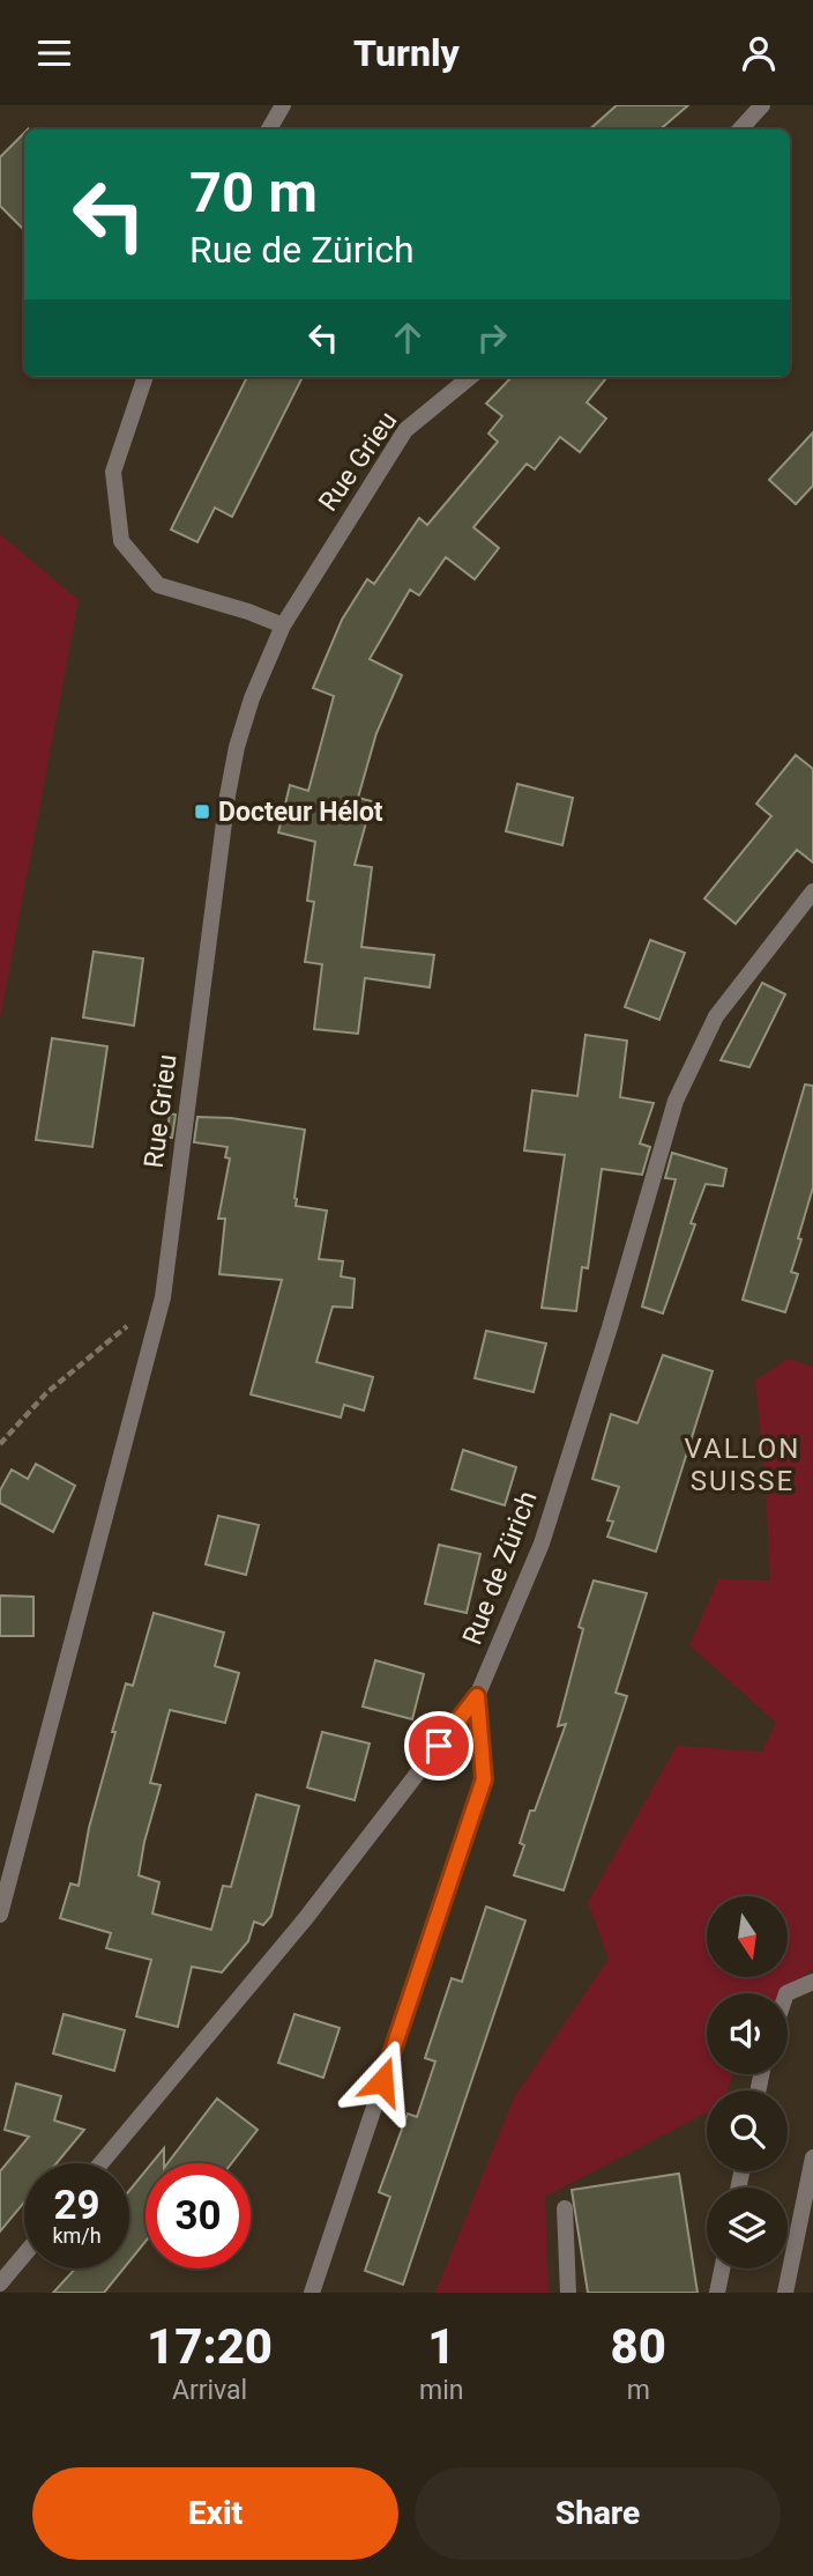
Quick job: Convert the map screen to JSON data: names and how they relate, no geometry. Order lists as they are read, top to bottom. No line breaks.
{"streets":{"street":["Rue Grieu","Rue de Zürich"]},"districts":["VALLON SUISSE"],"places":{"transit":["Docteur Hélot"]},"north":"bottom","page":{"header":"Turnly","turn":["70 m","Rue de Zürich"],"speed":"29 km/h","limit":"30","eta":["17:20","Arrival","1","min","80","m"],"buttons":["Exit","Share"]}}
